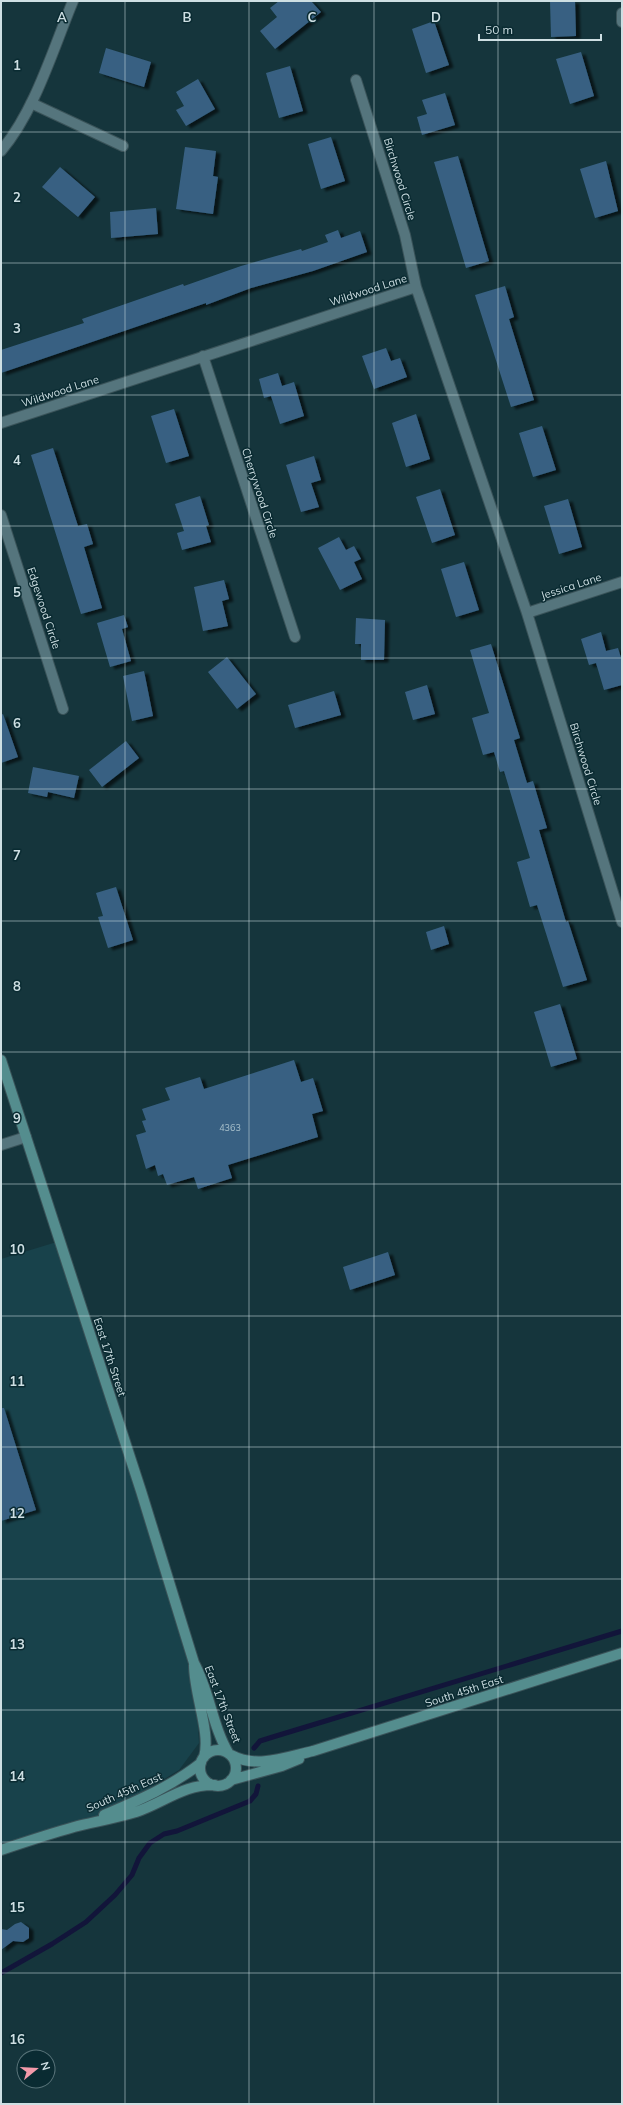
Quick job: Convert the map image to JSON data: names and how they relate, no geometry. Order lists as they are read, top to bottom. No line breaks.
{"streets":{"main road":["East 17th Street","South 45th East"],"street":["Birchwood Circle","Wildwood Lane","Cherrywood Circle","Jessica Lane","Edgewood Circle"]},"crossings":[["Birchwood Circle","Wildwood Lane"],["Birchwood Circle","Jessica Lane"],["Wildwood Lane","Cherrywood Circle"],["Wildwood Lane","Jessica Lane"],["East 17th Street","South 45th East"]],"house_numbers":["4363"],"scale_bar":"50 m","north":"right","grid":{"columns":["A","B","C","D"],"rows":["1","2","3","4","5","6","7","8","9","10","11","12","13","14","15","16"]}}
